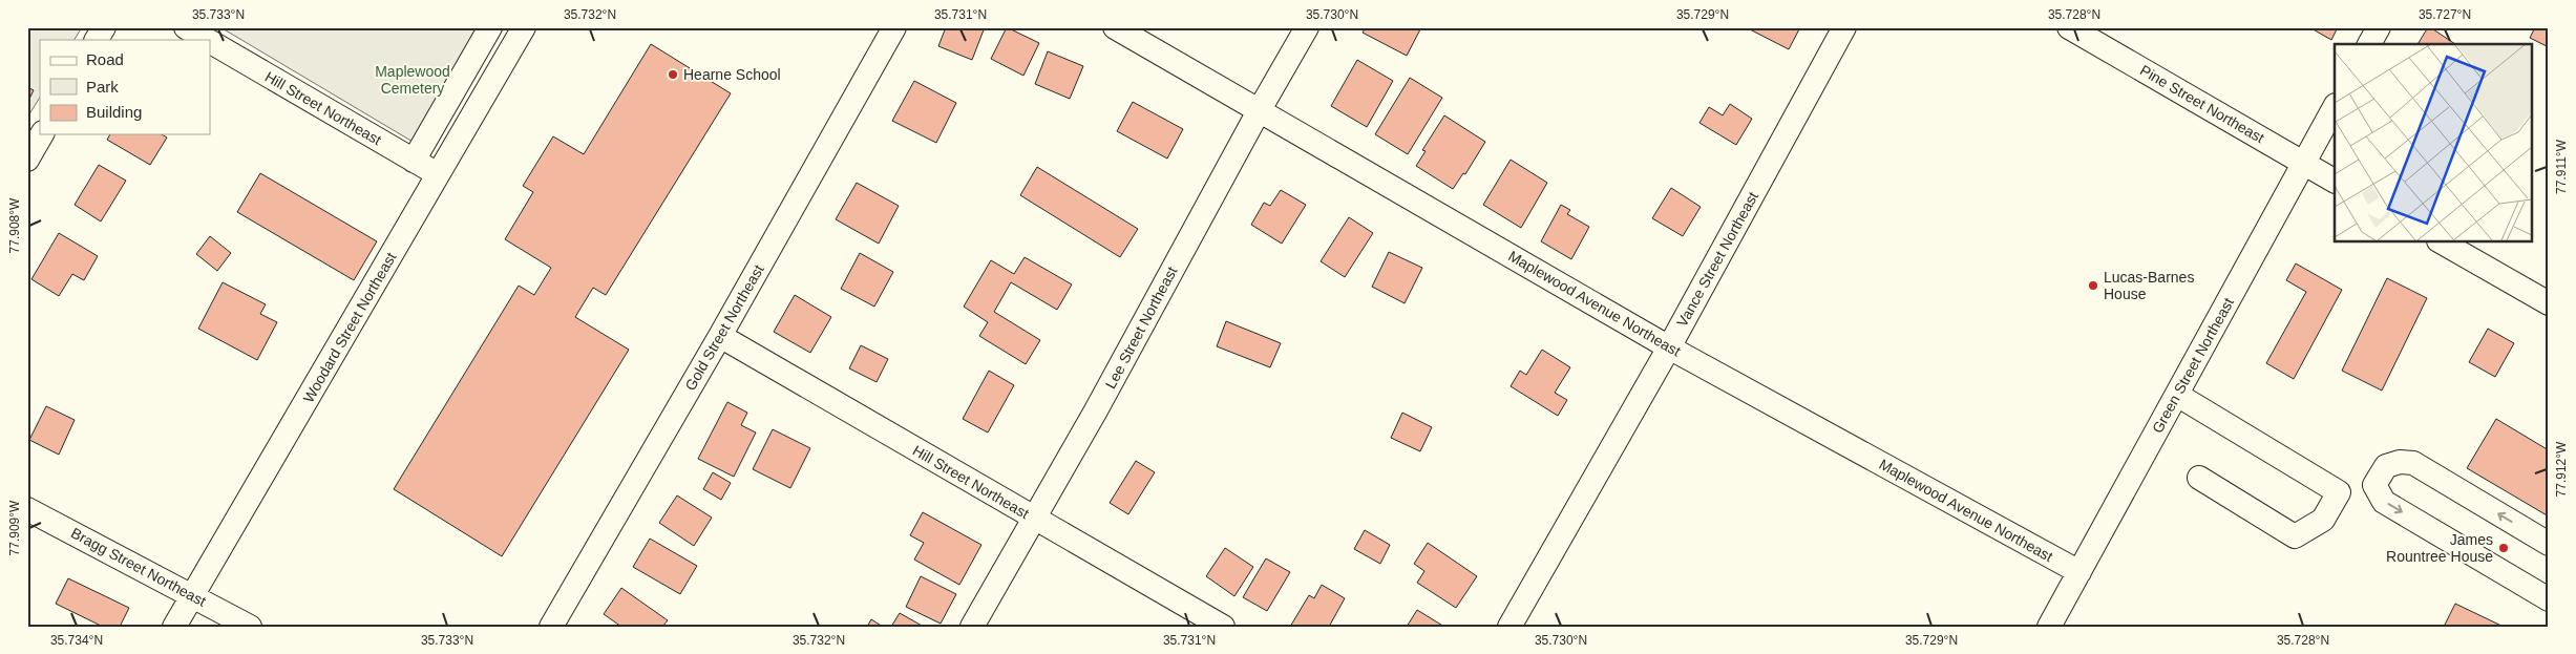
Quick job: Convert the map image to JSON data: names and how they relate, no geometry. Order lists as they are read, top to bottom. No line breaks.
{"streets":{"street":["Pine Street Northeast","Hill Street Northeast","Vance Street Northeast","Maplewood Avenue Northeast","Woodard Street Northeast","Gold Street Northeast","Lee Street Northeast","Green Street Northeast","Bragg Street Northeast"]},"crossings":[["Pine Street Northeast","Green Street Northeast"],["Hill Street Northeast","Woodard Street Northeast"],["Hill Street Northeast","Gold Street Northeast"],["Hill Street Northeast","Lee Street Northeast"],["Vance Street Northeast","Maplewood Avenue Northeast"],["Maplewood Avenue Northeast","Lee Street Northeast"],["Maplewood Avenue Northeast","Green Street Northeast"],["Woodard Street Northeast","Bragg Street Northeast"]],"parks":["Maplewood Cemetery"],"places":["Hearne School","Lucas-Barnes House","James Rountree House"],"legend":["Road","Park","Building"],"coordinates":["35.733°N","35.732°N","35.731°N","35.730°N","35.729°N","35.728°N","35.727°N","77.911°W","77.908°W","77.912°W","77.909°W","35.734°N"]}
